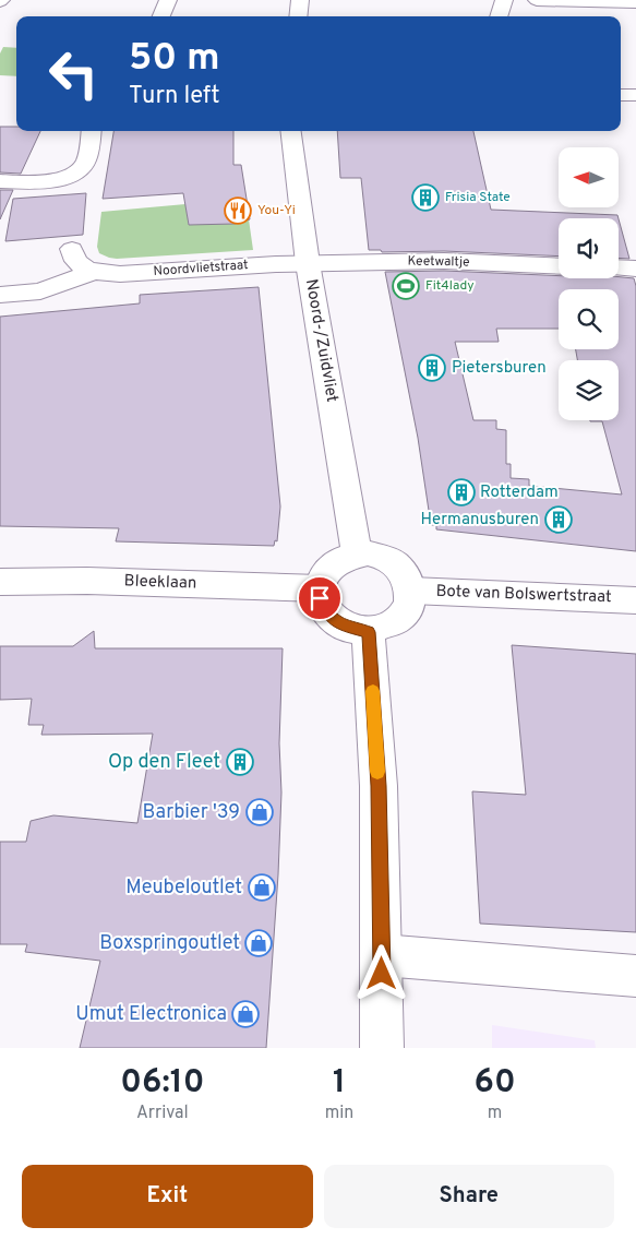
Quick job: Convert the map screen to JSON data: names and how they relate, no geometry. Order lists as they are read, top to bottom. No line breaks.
{"streets":{"street":["Keetwaltje","Noordvlietstraat","Noord-/Zuidvliet","Bleeklaan","Bote van Bolswertstraat"]},"crossings":[["Keetwaltje","Noordvlietstraat"],["Keetwaltje","Noord-/Zuidvliet"],["Noordvlietstraat","Noord-/Zuidvliet"],["Noord-/Zuidvliet","Bleeklaan"],["Noord-/Zuidvliet","Bote van Bolswertstraat"],["Bleeklaan","Bote van Bolswertstraat"]],"places":{"building":["Frisia State","Pietersburen","Rotterdam","Hermanusburen","Op den Fleet"],"restaurant":["You-Yi"],"sports":["Fit4lady"],"shop":["Barbier '39","Meubeloutlet","Boxspringoutlet","Umut Electronica"]},"north":"left","page":{"turn":["50 m","Turn left"],"eta":["06:10","Arrival","1","min","60","m"],"buttons":["Exit","Share"]}}
